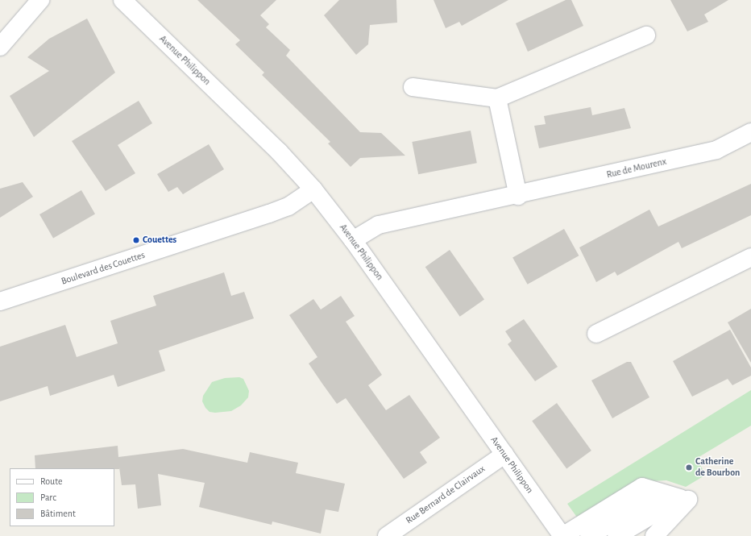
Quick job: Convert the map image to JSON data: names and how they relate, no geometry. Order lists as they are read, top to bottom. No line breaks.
{"streets":{"street":["Avenue Philippon","Rue de Mourenx","Boulevard des Couettes","Rue Bernard de Clairvaux"]},"crossings":[["Avenue Philippon","Rue de Mourenx"],["Avenue Philippon","Boulevard des Couettes"],["Avenue Philippon","Rue Bernard de Clairvaux"]],"places":["Couettes","Catherine de Bourbon"],"legend":["Route","Parc","Bâtiment"]}
